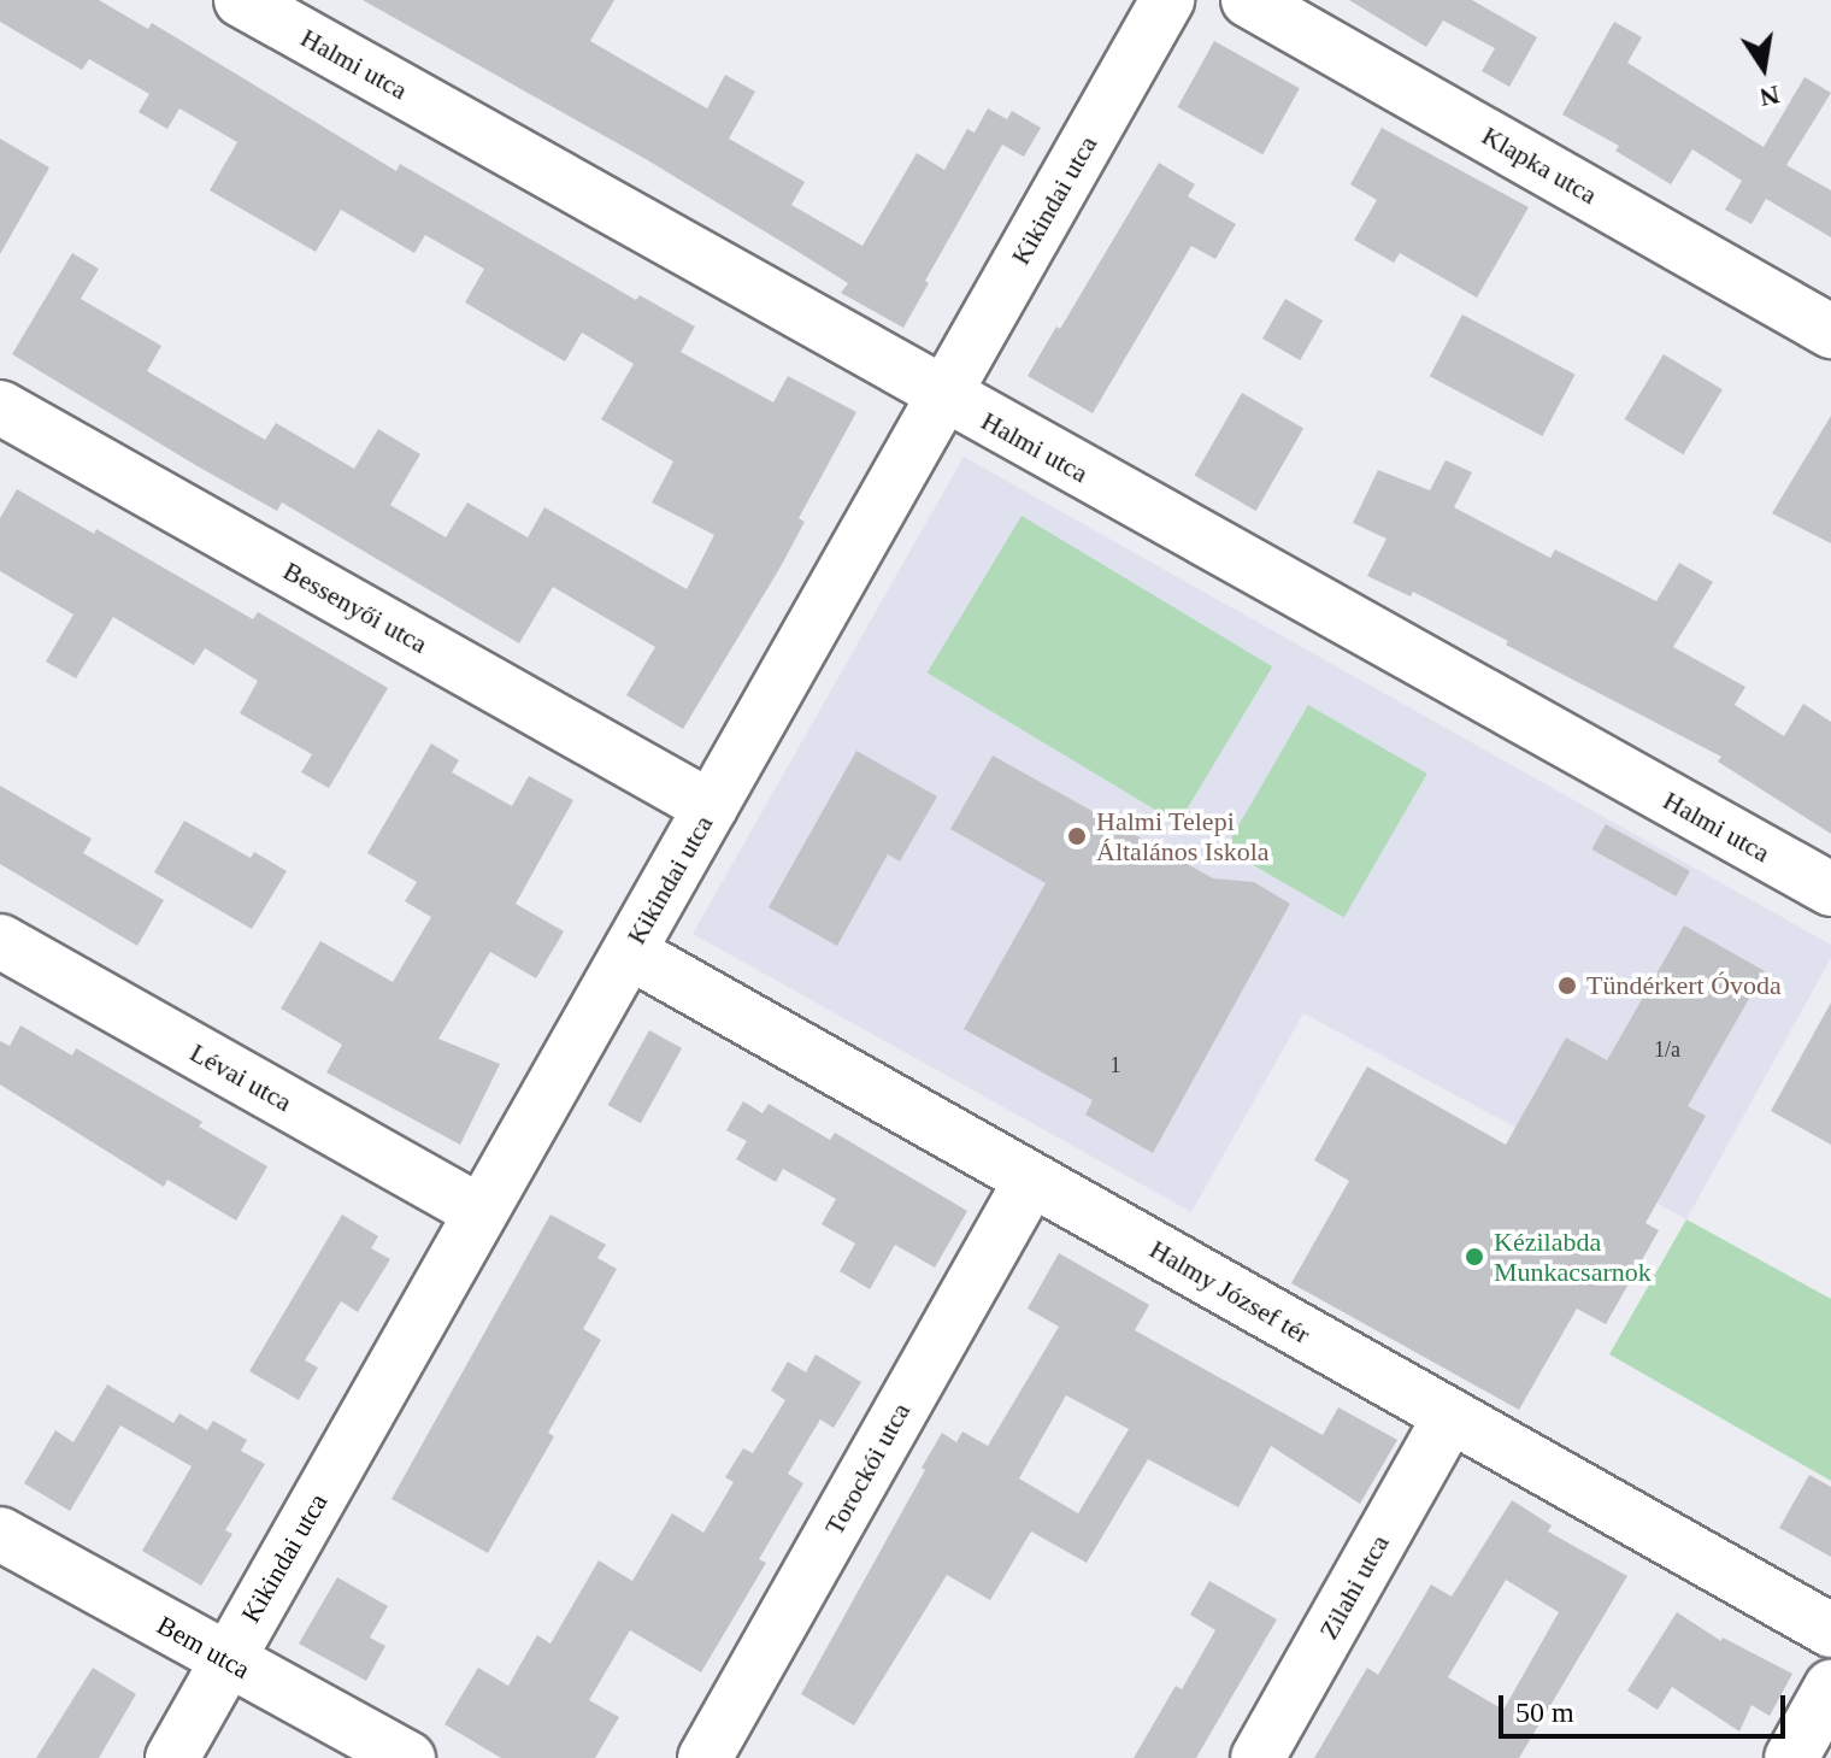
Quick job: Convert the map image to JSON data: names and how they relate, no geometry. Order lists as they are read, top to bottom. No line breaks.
{"streets":{"street":["Halmi utca","Klapka utca","Kikindai utca","Bessenyői utca","Lévai utca","Halmy József tér","Torockói utca","Zilahi utca","Bem utca"]},"crossings":[["Halmi utca","Kikindai utca"],["Kikindai utca","Bessenyői utca"],["Kikindai utca","Lévai utca"],["Kikindai utca","Halmy József tér"],["Kikindai utca","Bem utca"],["Halmy József tér","Torockói utca"],["Halmy József tér","Zilahi utca"]],"places":["Halmi Telepi Általános Iskola","Tündérkert Óvoda","Kézilabda Munkacsarnok"],"house_numbers":["1/a","1"],"scale_bar":"50 m","north":"bottom"}
